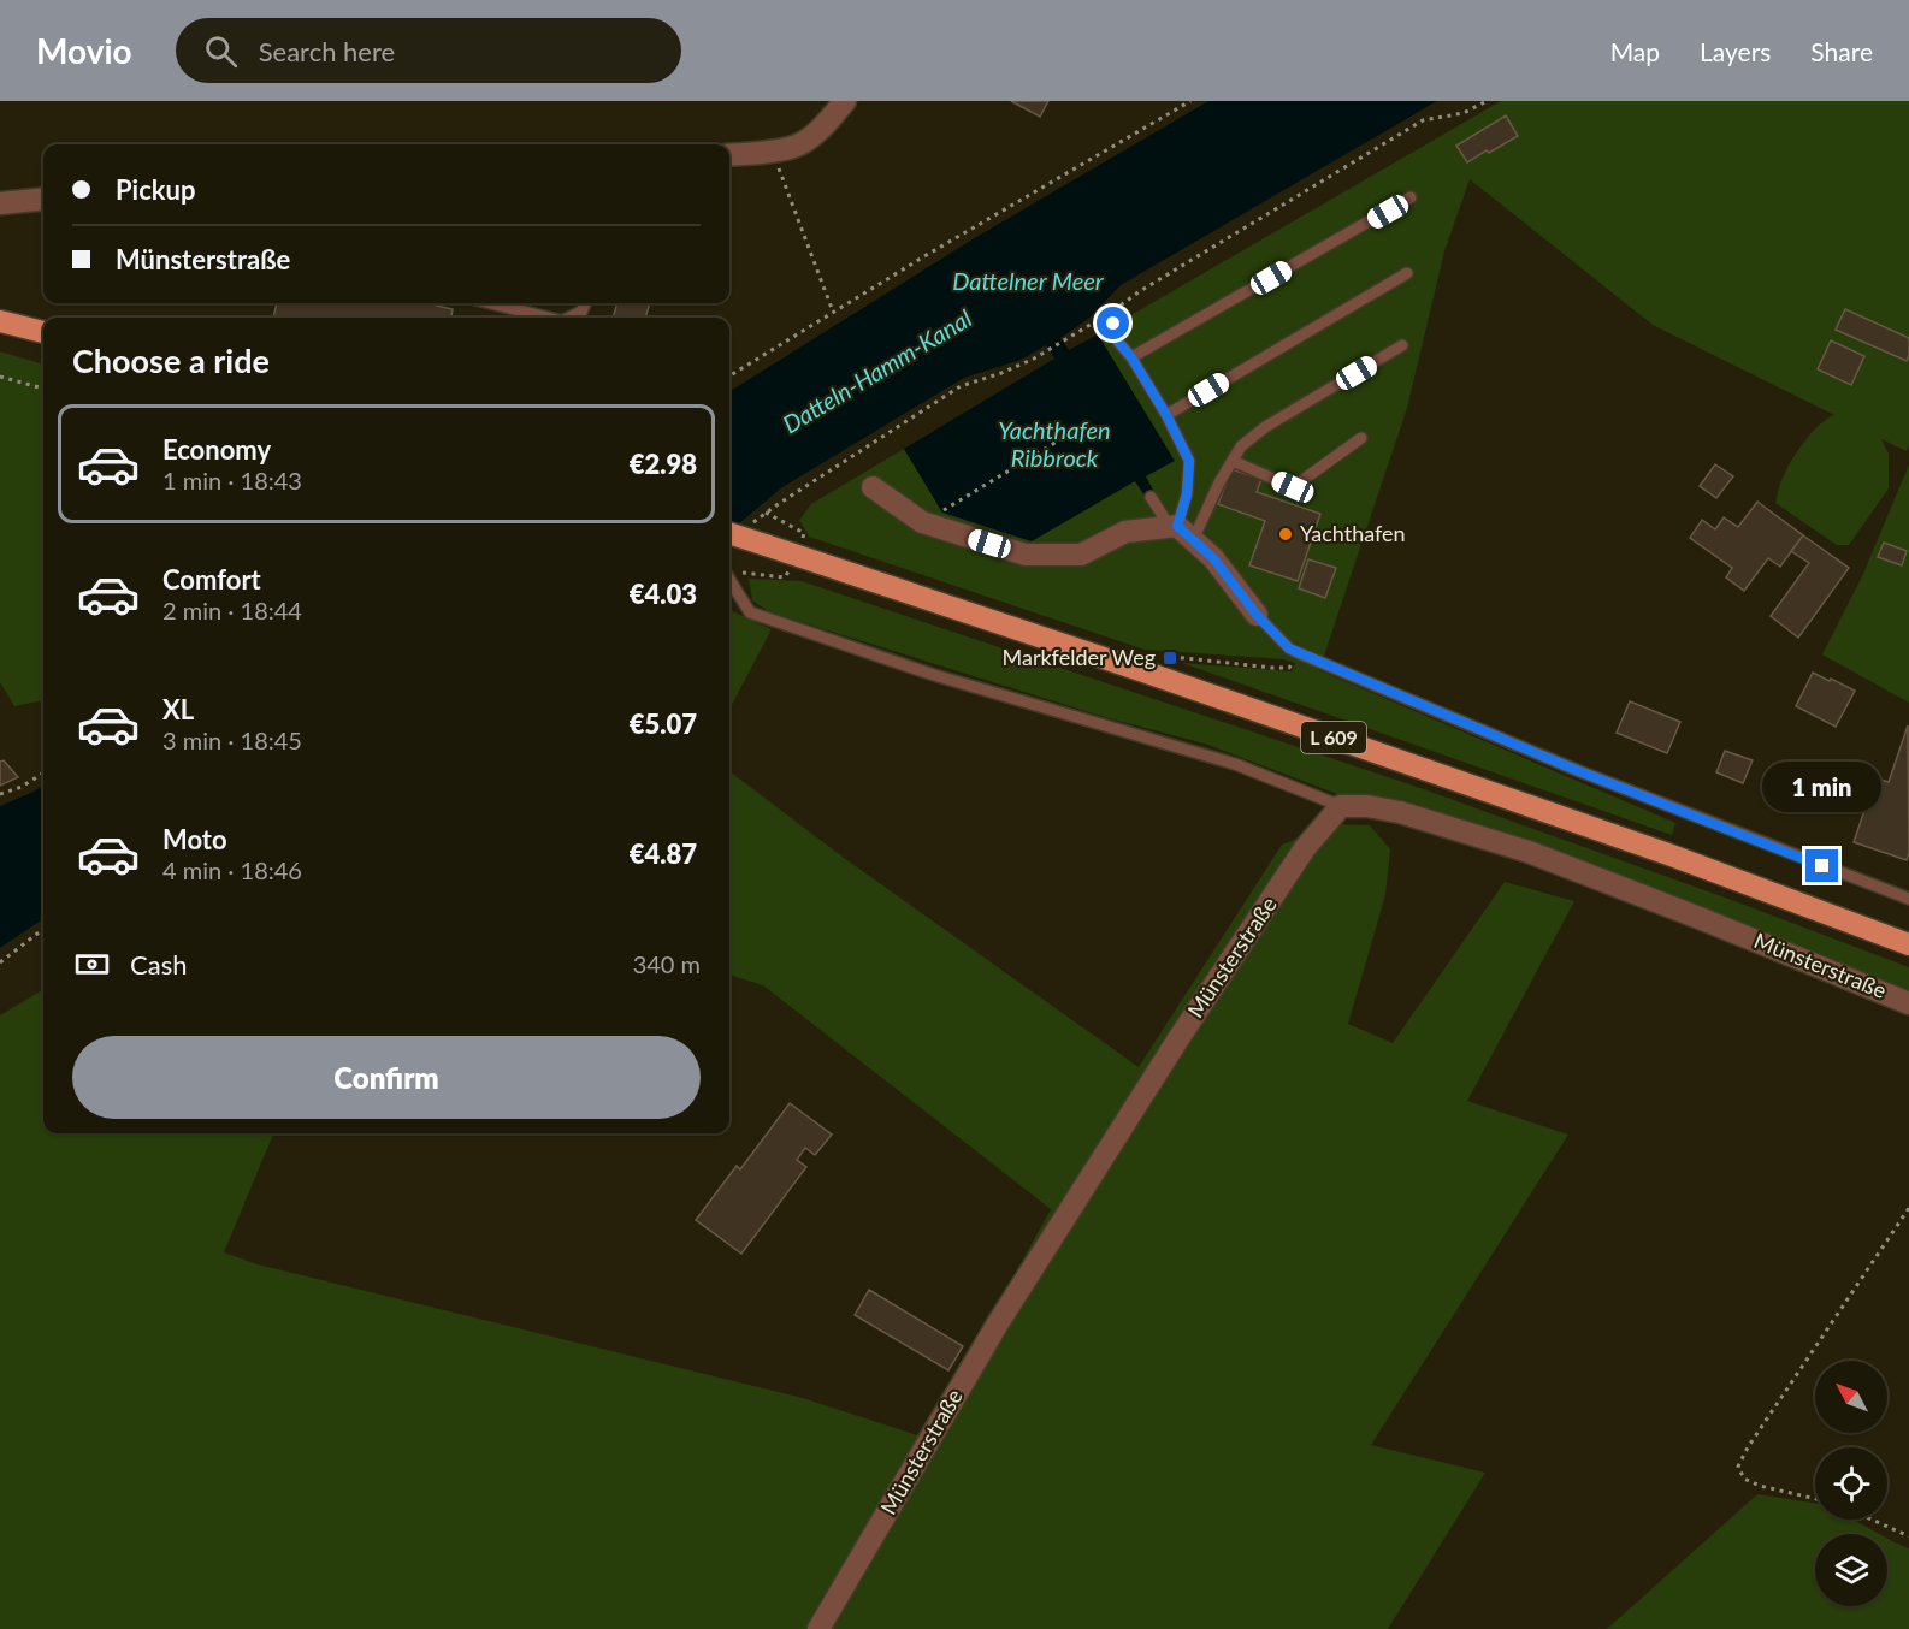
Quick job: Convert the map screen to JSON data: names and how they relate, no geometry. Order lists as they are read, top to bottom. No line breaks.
{"streets":{"main road":["L 609"],"street":["Münsterstraße"]},"water":["Dattelner Meer","Datteln-Hamm-Kanal","Yachthafen Ribbrock"],"places":{"other":["Yachthafen"],"transit":["Markfelder Weg"]},"north":"top left","page":{"header":"Movio","search":"Search here","nav":["Map","Layers","Share"],"banner":["Pickup","Münsterstraße"],"heading":"Choose a ride","list":[{"name":"Economy","note":"1 min · 18:43","value":"€2.98"},{"name":"Comfort","note":"2 min · 18:44","value":"€4.03"},{"name":"XL","note":"3 min · 18:45","value":"€5.07"},{"name":"Moto","note":"4 min · 18:46","value":"€4.87"}],"bubble":"1 min","pay":["Cash","340 m"],"buttons":"Confirm"}}
